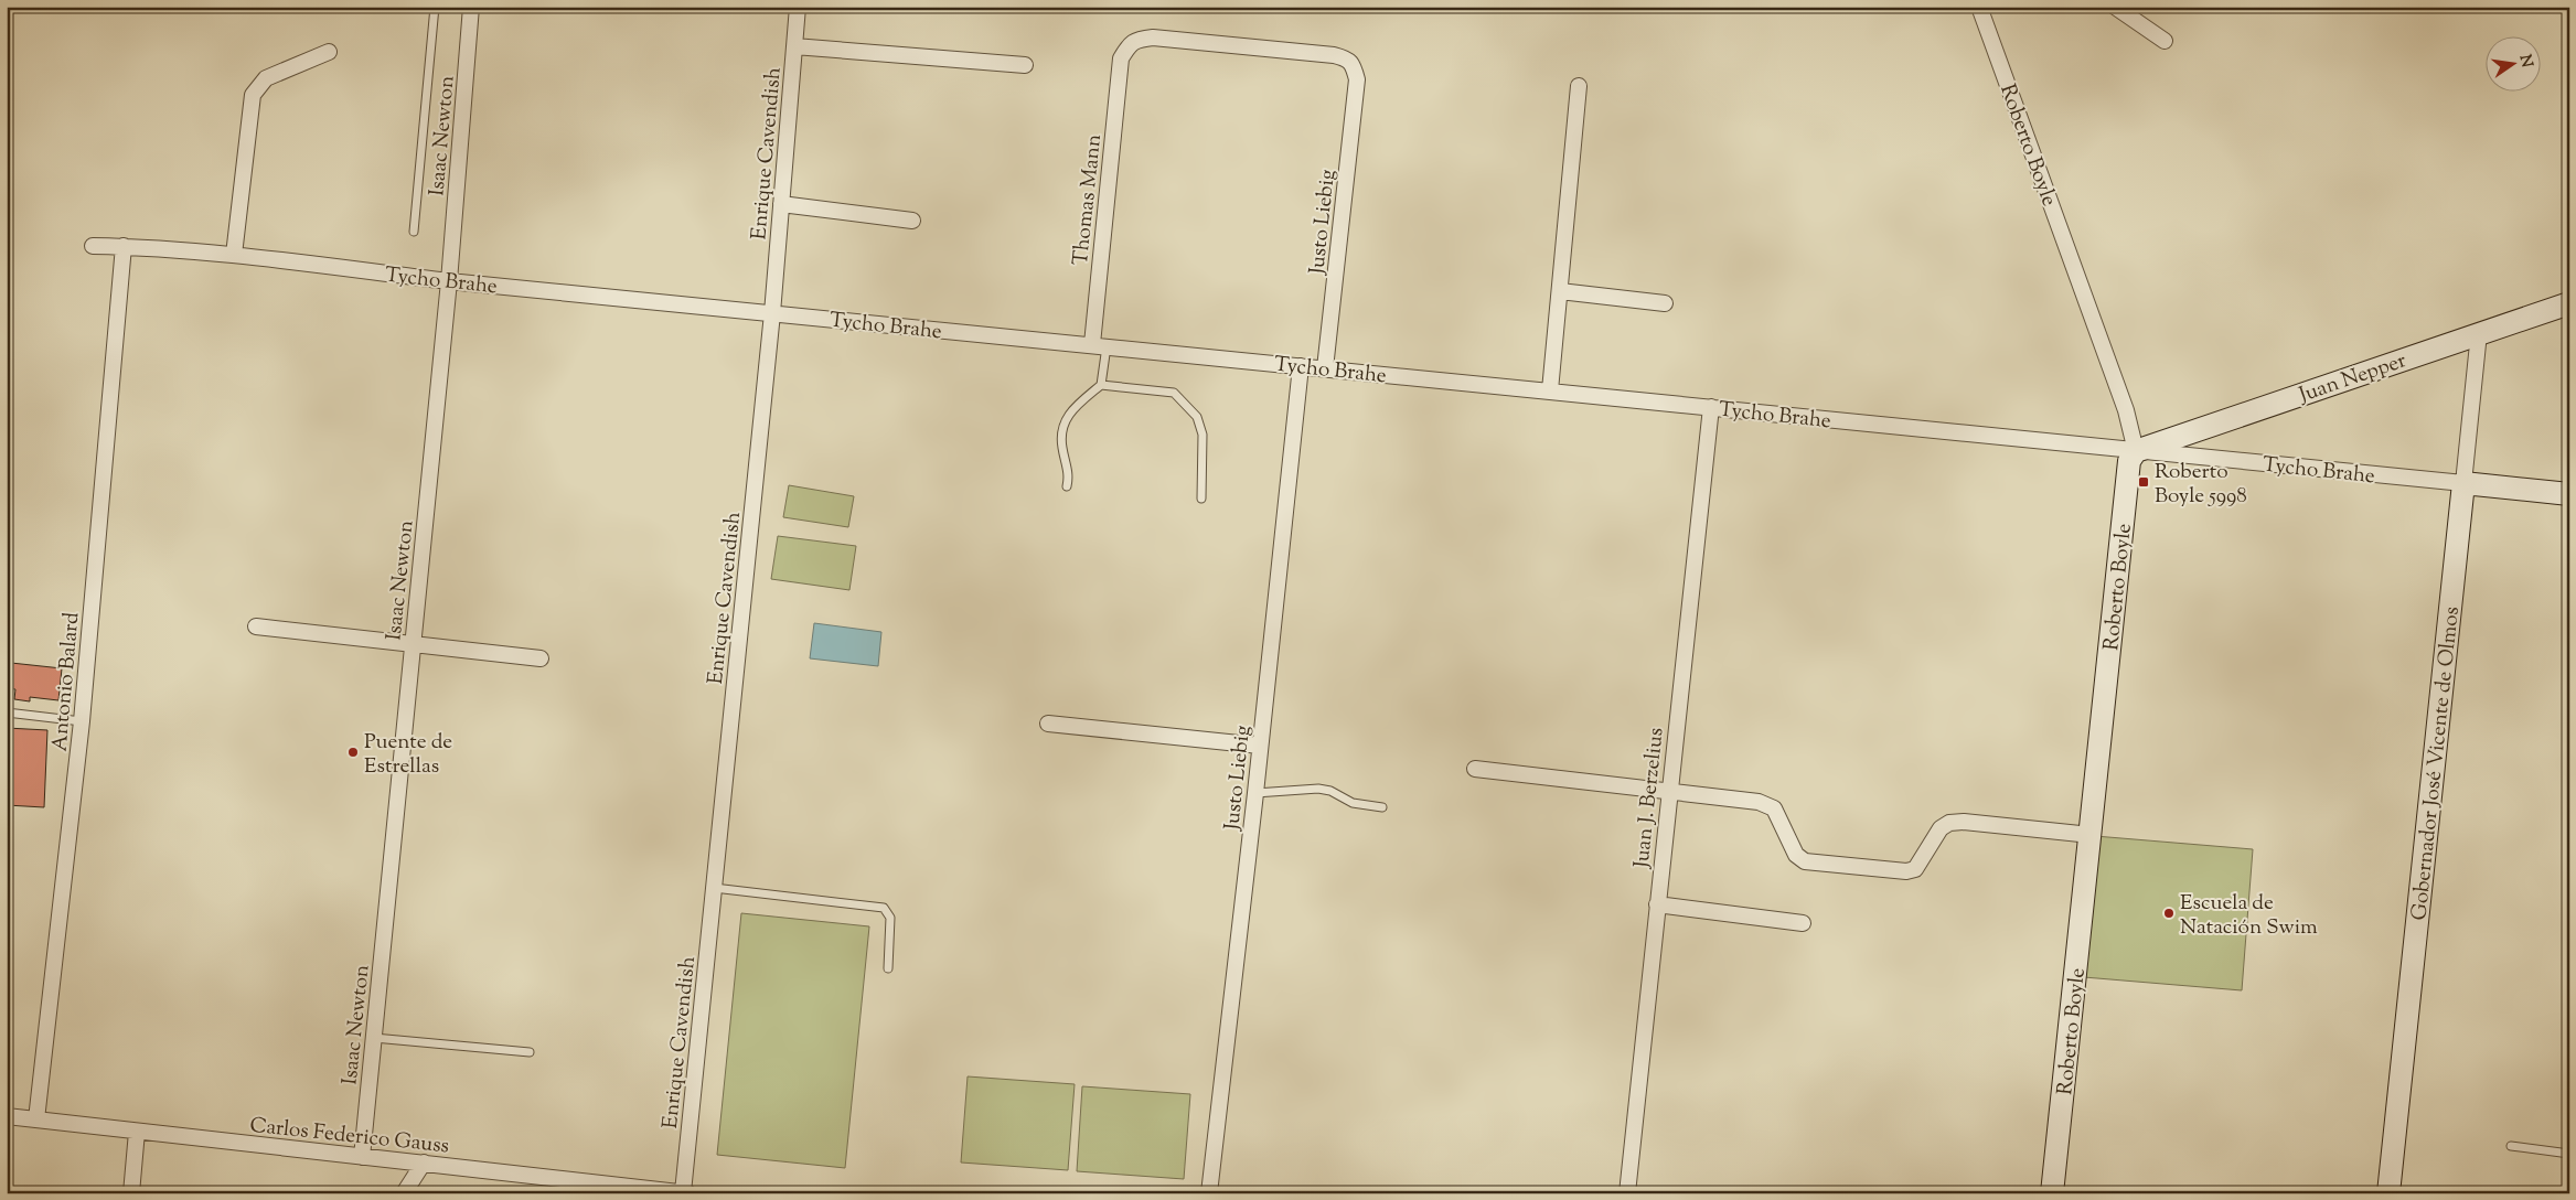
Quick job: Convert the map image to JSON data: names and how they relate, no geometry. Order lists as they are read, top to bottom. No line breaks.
{"streets":{"main road":["Roberto Boyle","Tycho Brahe","Juan Nepper","Gobernador José Vicente de Olmos"],"street":["Isaac Newton","Enrique Cavendish","Thomas Mann","Justo Liebig","Antonio Balard","Juan J. Berzelius","Carlos Federico Gauss"]},"crossings":[["Isaac Newton","Tycho Brahe"],["Isaac Newton","Carlos Federico Gauss"],["Roberto Boyle","Tycho Brahe"],["Roberto Boyle","Juan Nepper"],["Enrique Cavendish","Tycho Brahe"],["Enrique Cavendish","Carlos Federico Gauss"],["Thomas Mann","Justo Liebig"],["Thomas Mann","Tycho Brahe"],["Justo Liebig","Tycho Brahe"],["Tycho Brahe","Juan Nepper"],["Tycho Brahe","Antonio Balard"],["Tycho Brahe","Gobernador José Vicente de Olmos"],["Tycho Brahe","Juan J. Berzelius"],["Juan Nepper","Gobernador José Vicente de Olmos"],["Antonio Balard","Carlos Federico Gauss"]],"places":{"transit":["Roberto Boyle 5998"],"other":["Puente de Estrellas","Escuela de Natación Swim"]},"north":"right"}
